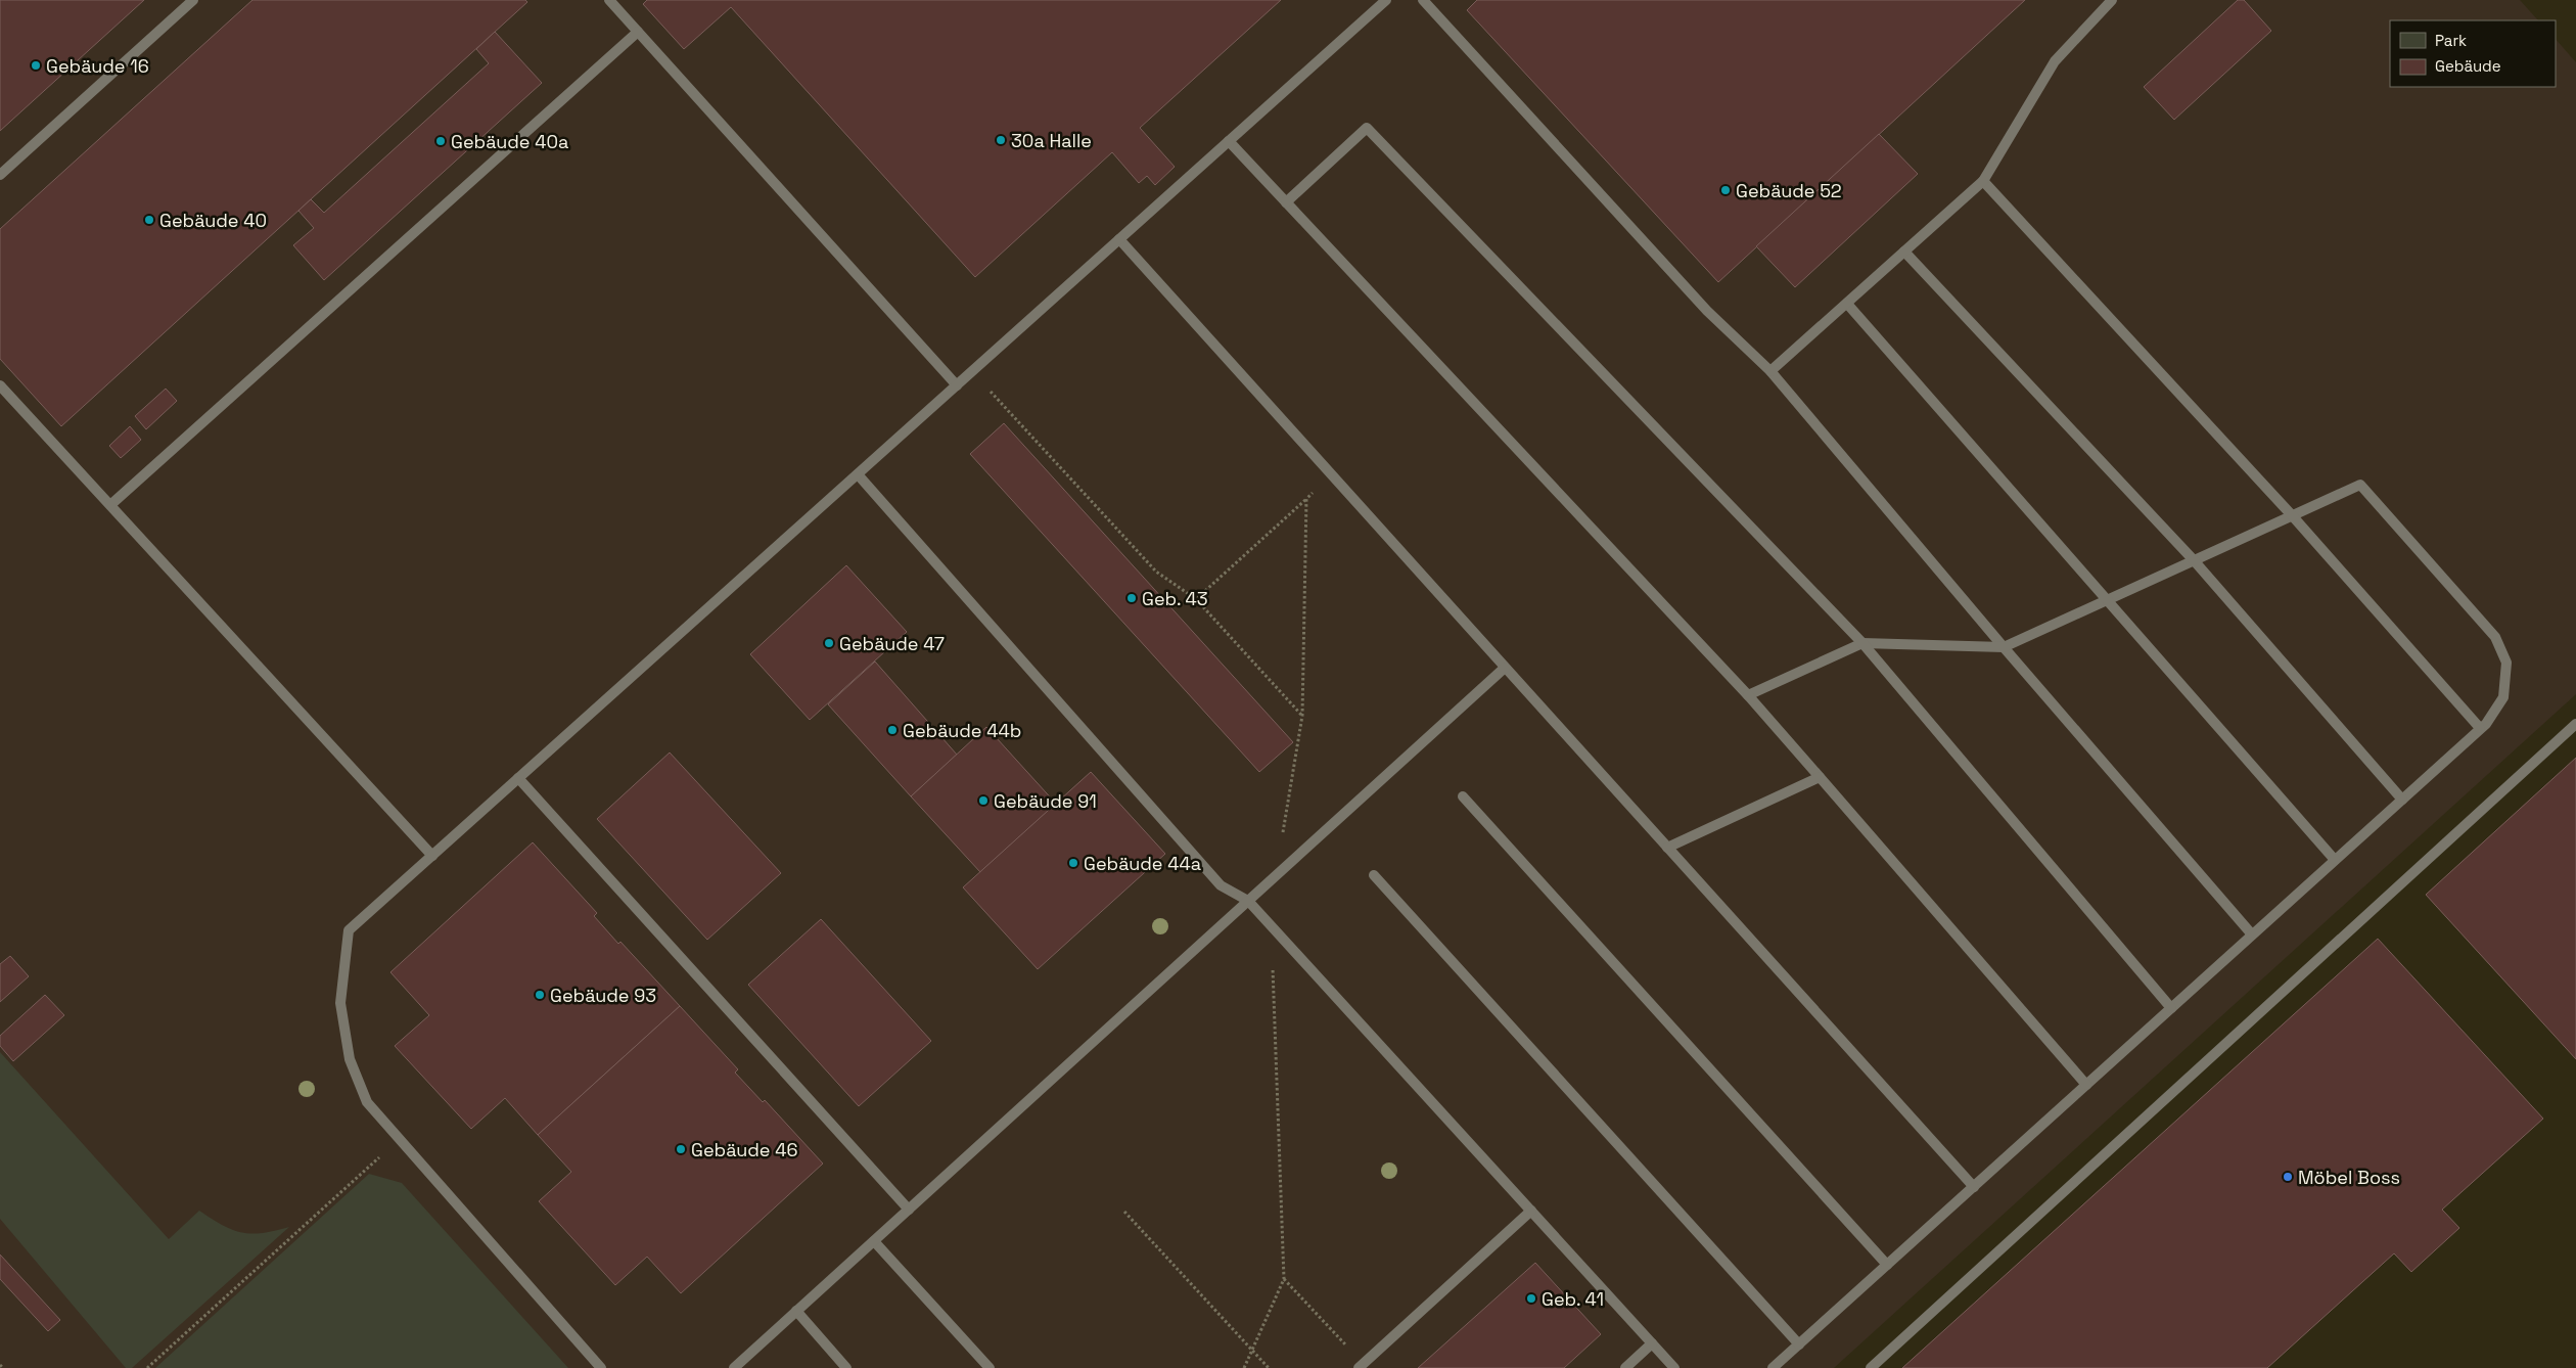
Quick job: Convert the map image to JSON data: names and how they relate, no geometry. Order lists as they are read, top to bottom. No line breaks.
{"places":["Gebäude 16","30a Halle","Gebäude 40a","Gebäude 52","Gebäude 40","Geb. 43","Gebäude 47","Gebäude 44b","Gebäude 91","Gebäude 44a","Gebäude 93","Gebäude 46","Möbel Boss","Geb. 41"],"legend":["Park","Gebäude"]}
